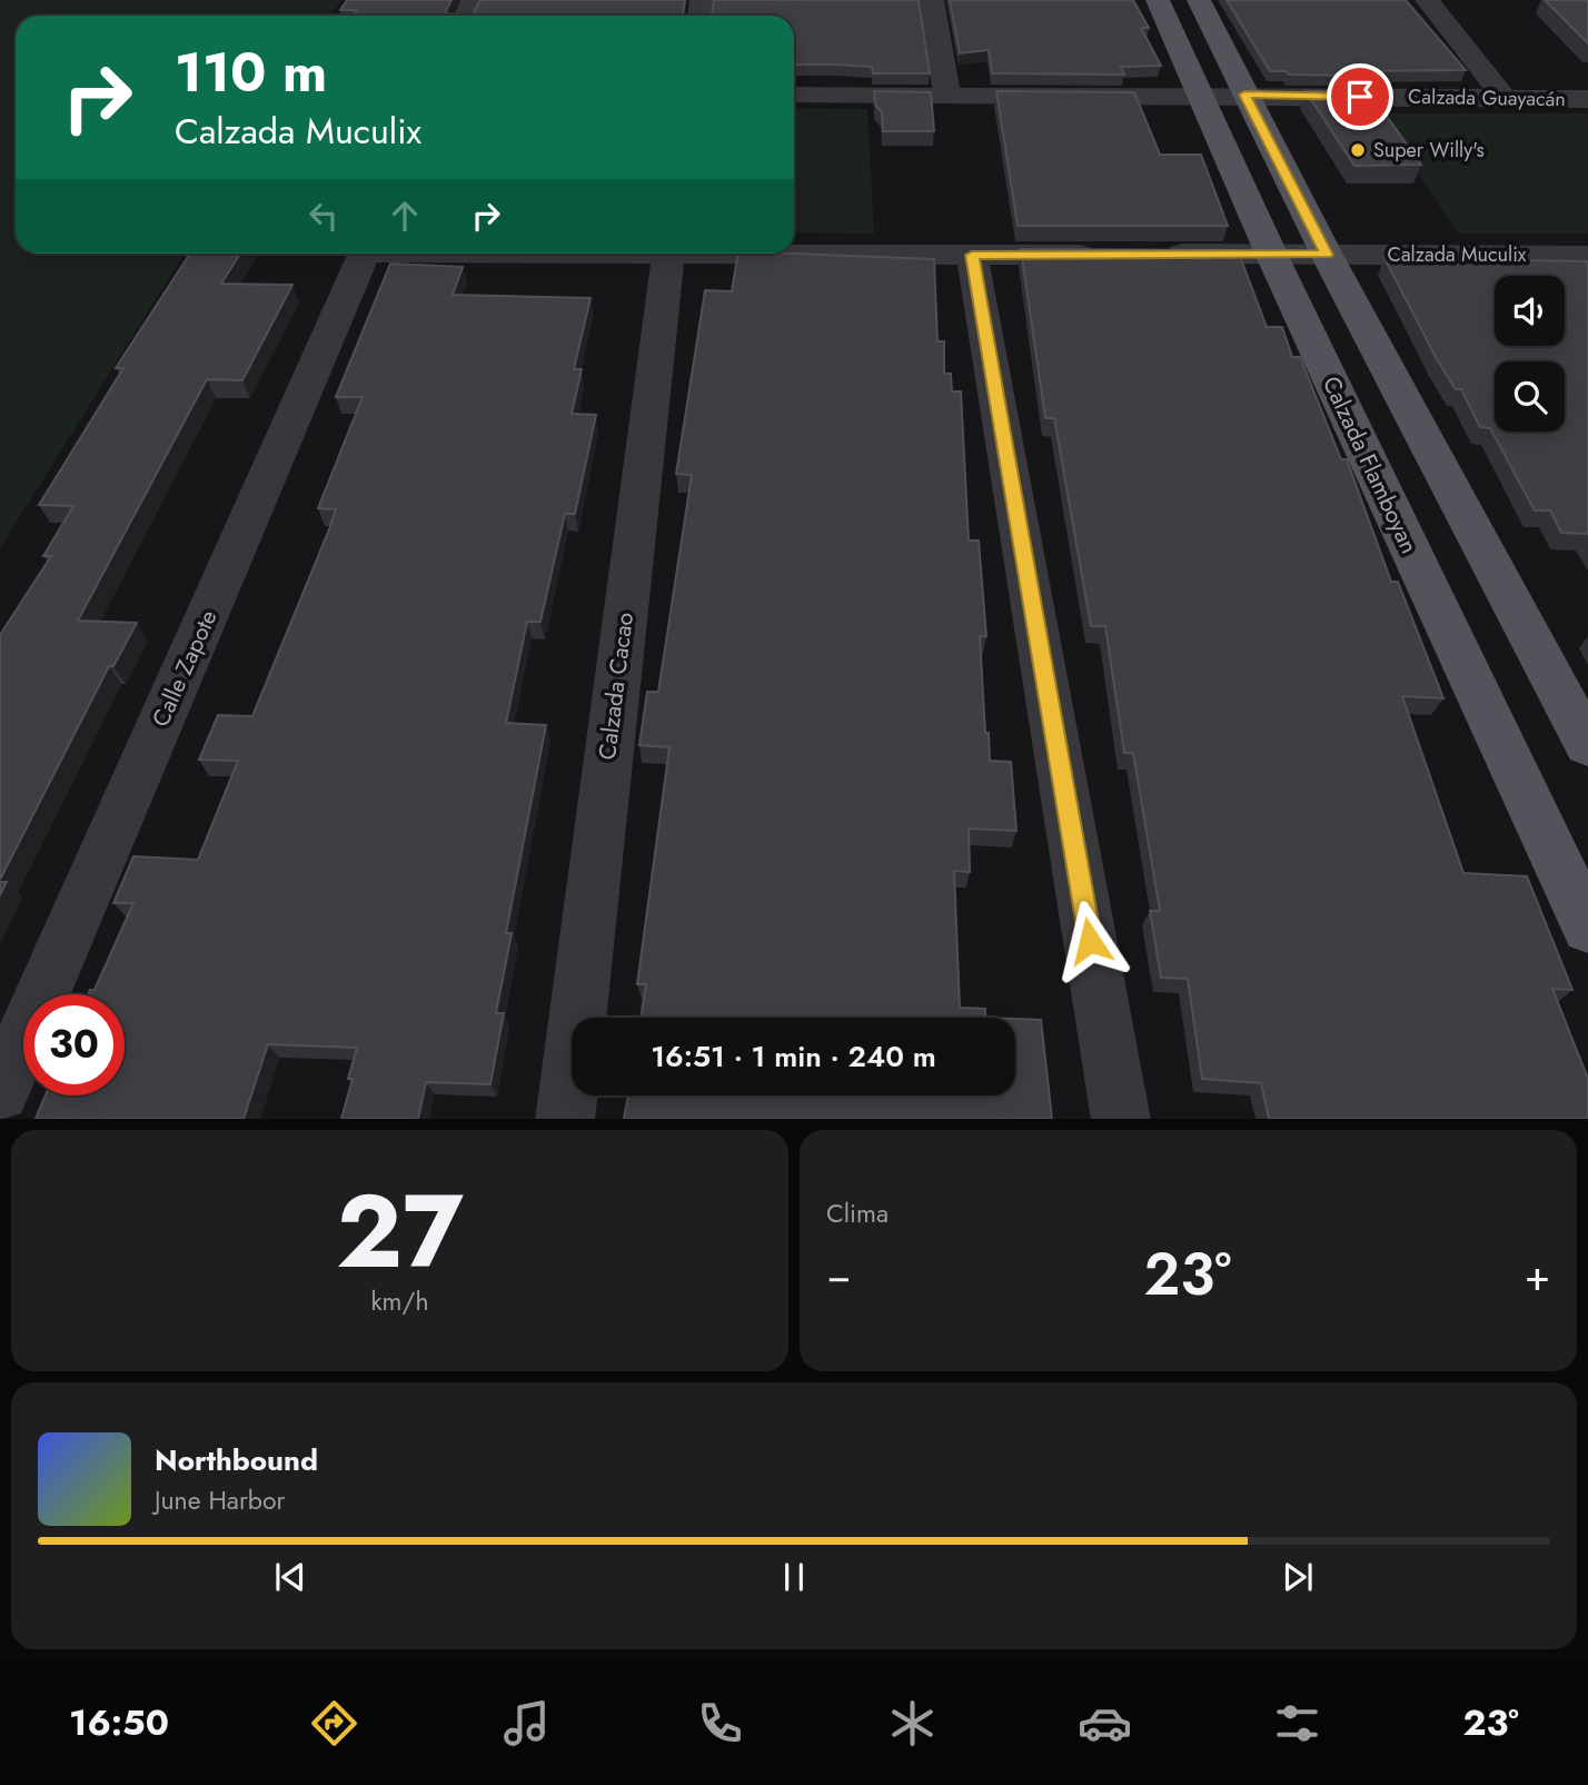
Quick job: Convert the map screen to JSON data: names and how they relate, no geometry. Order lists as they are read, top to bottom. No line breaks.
{"streets":{"main road":["Calzada Flamboyan"],"street":["Calzada Guayacán","Calzada Muculix","Calle Zapote","Calzada Cacao"]},"crossings":[["Calzada Guayacán","Calzada Flamboyan"],["Calzada Muculix","Calzada Flamboyan"]],"places":["Super Willy's"],"page":{"turn":["110 m","Calzada Muculix"],"limit":"30","trip":"16:51 · 1 min · 240 m","tile":[["27","km/h"],"Clima"],"heat":["−","23°","+"],"song":["Northbound","June Harbor"],"tabs":["16:50","23°"]}}
